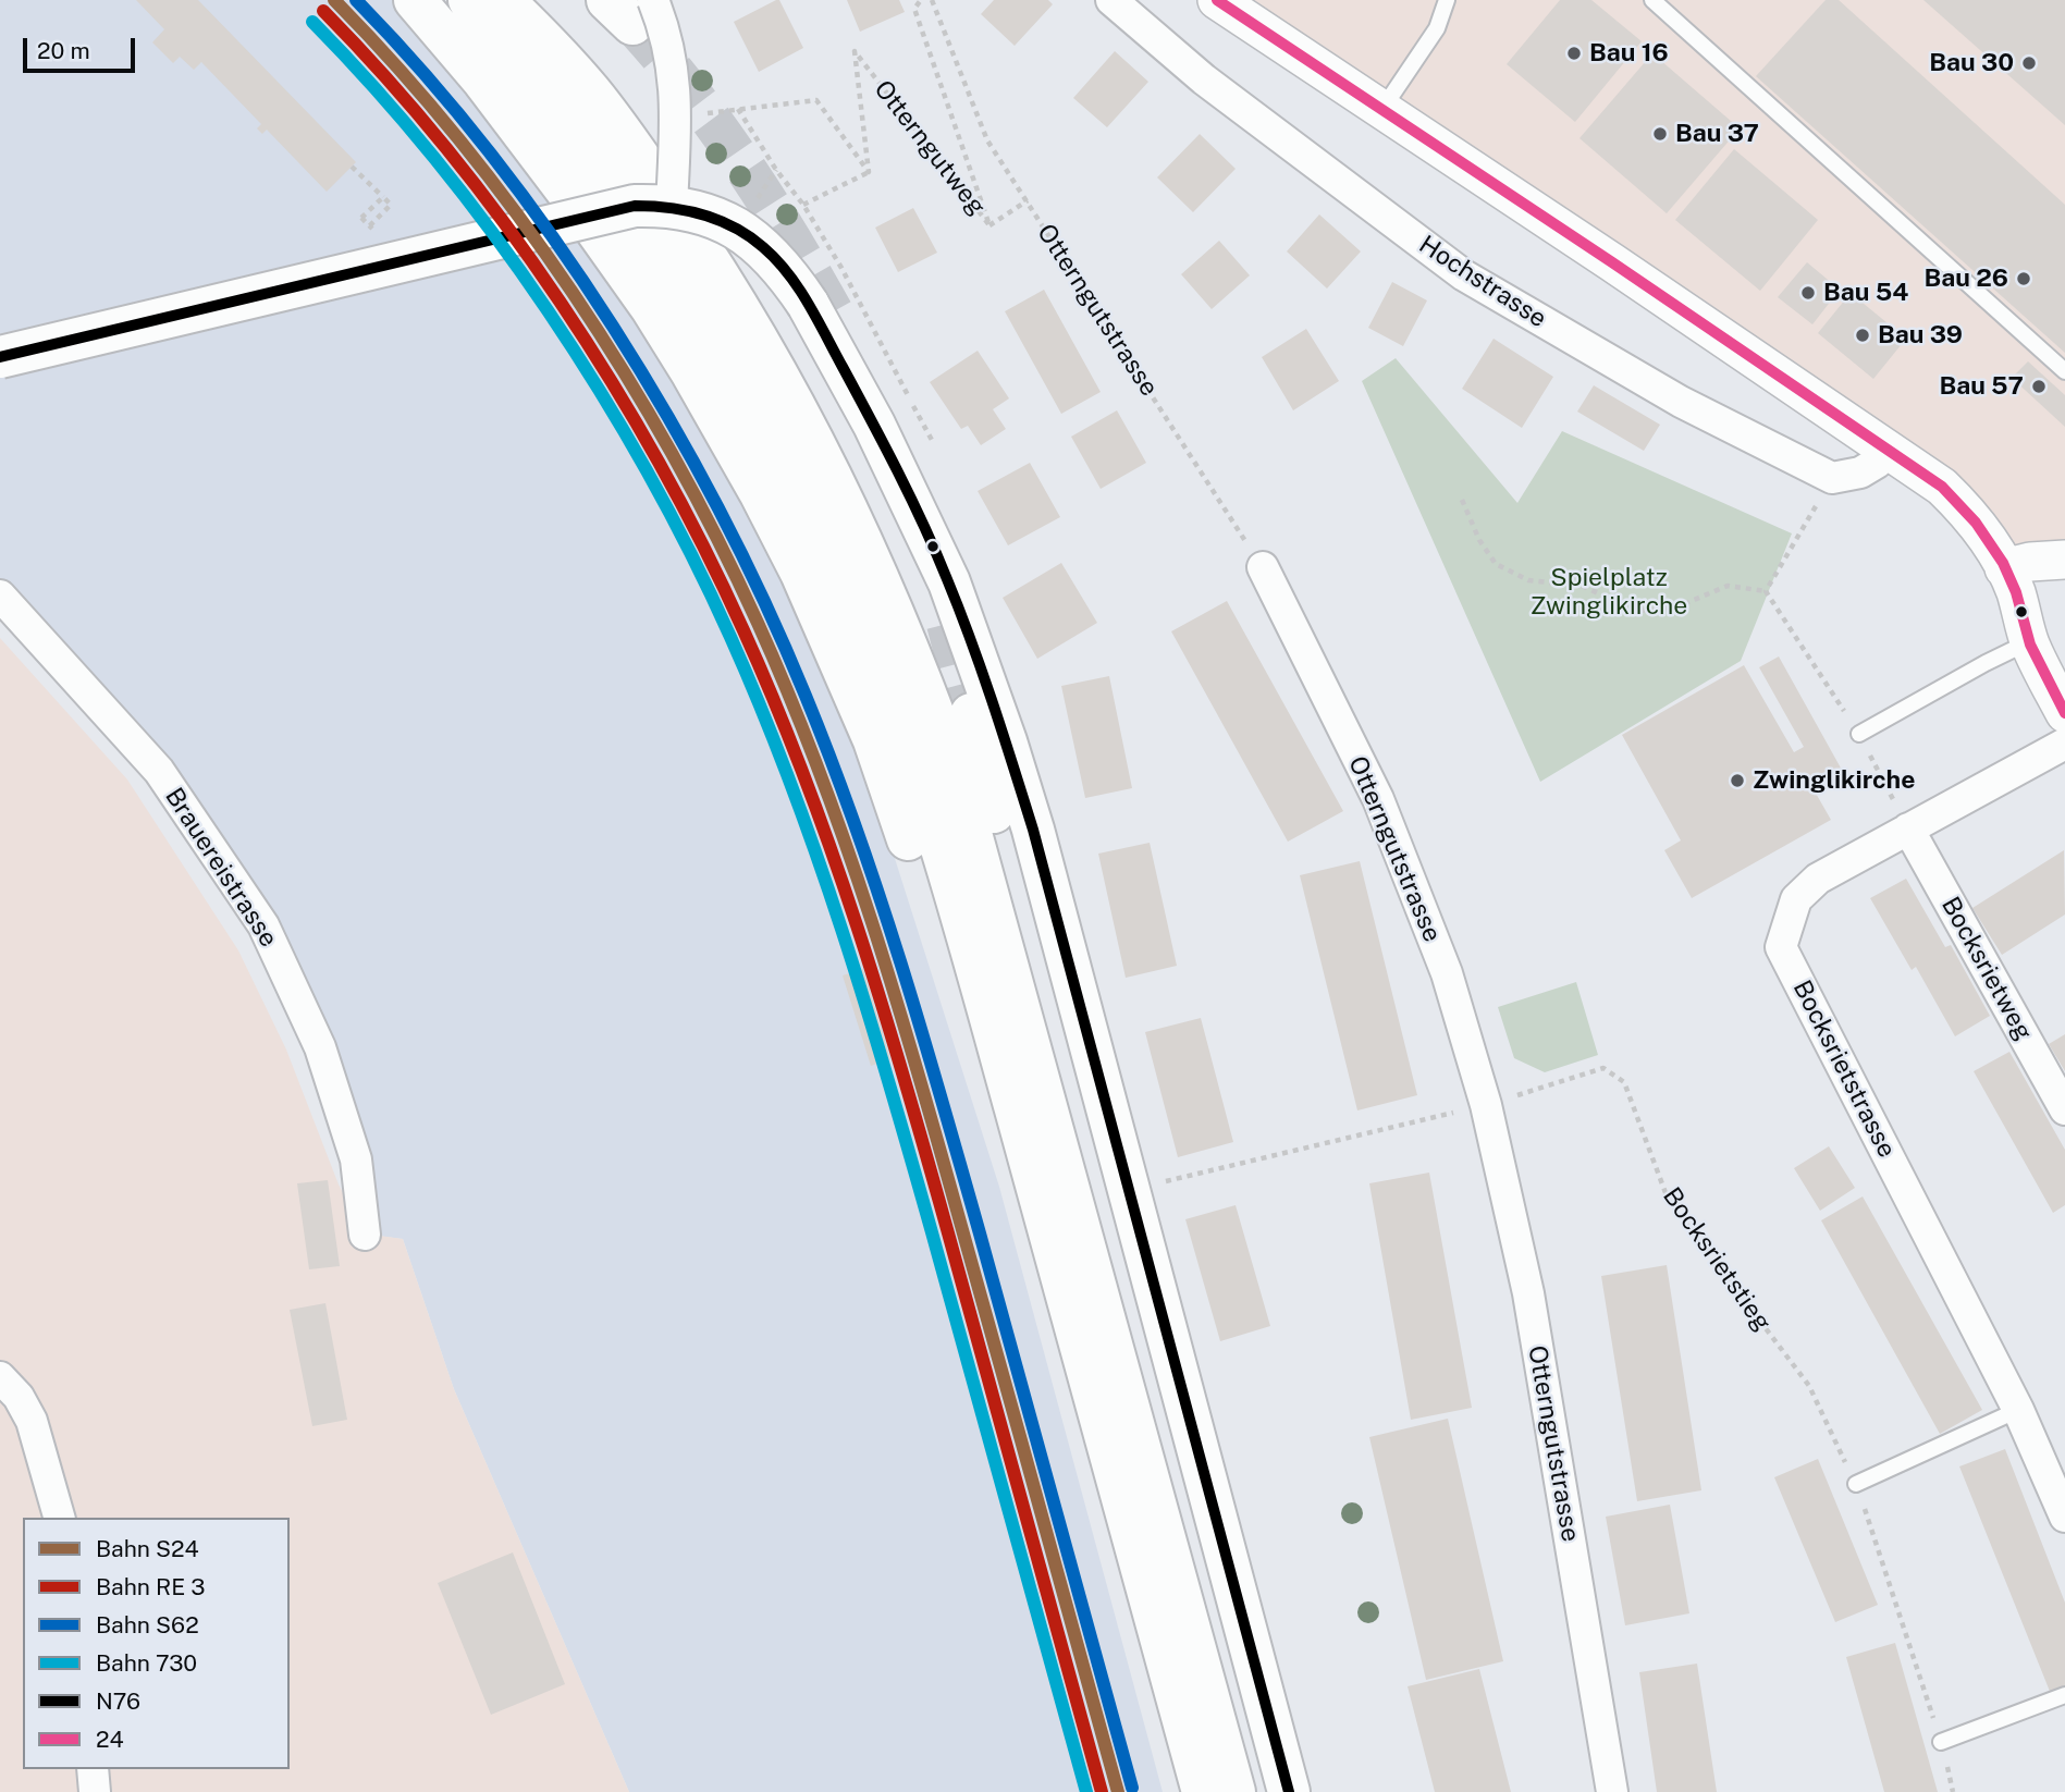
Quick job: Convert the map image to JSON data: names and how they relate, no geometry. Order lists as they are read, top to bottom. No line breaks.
{"streets":{"street":["Hochstrasse","Otterngutstrasse","Brauereistrasse","Bocksrietweg","Bocksrietstrasse"],"path":["Otterngutweg","Bocksrietstieg"]},"crossings":[["Otterngutstrasse","Bocksrietstieg"],["Bocksrietweg","Bocksrietstrasse"]],"parks":["Spielplatz Zwinglikirche"],"places":["Bau 16","Bau 30","Bau 37","Bau 26","Bau 54","Bau 39","Bau 57","Zwinglikirche"],"lines":["rail line S24","rail line S62","transit line 24","rail line 730","transit line N76"],"legend":["Bahn S24","Bahn RE 3","Bahn S62","Bahn 730","N76","24"],"scale_bar":"20 m"}
